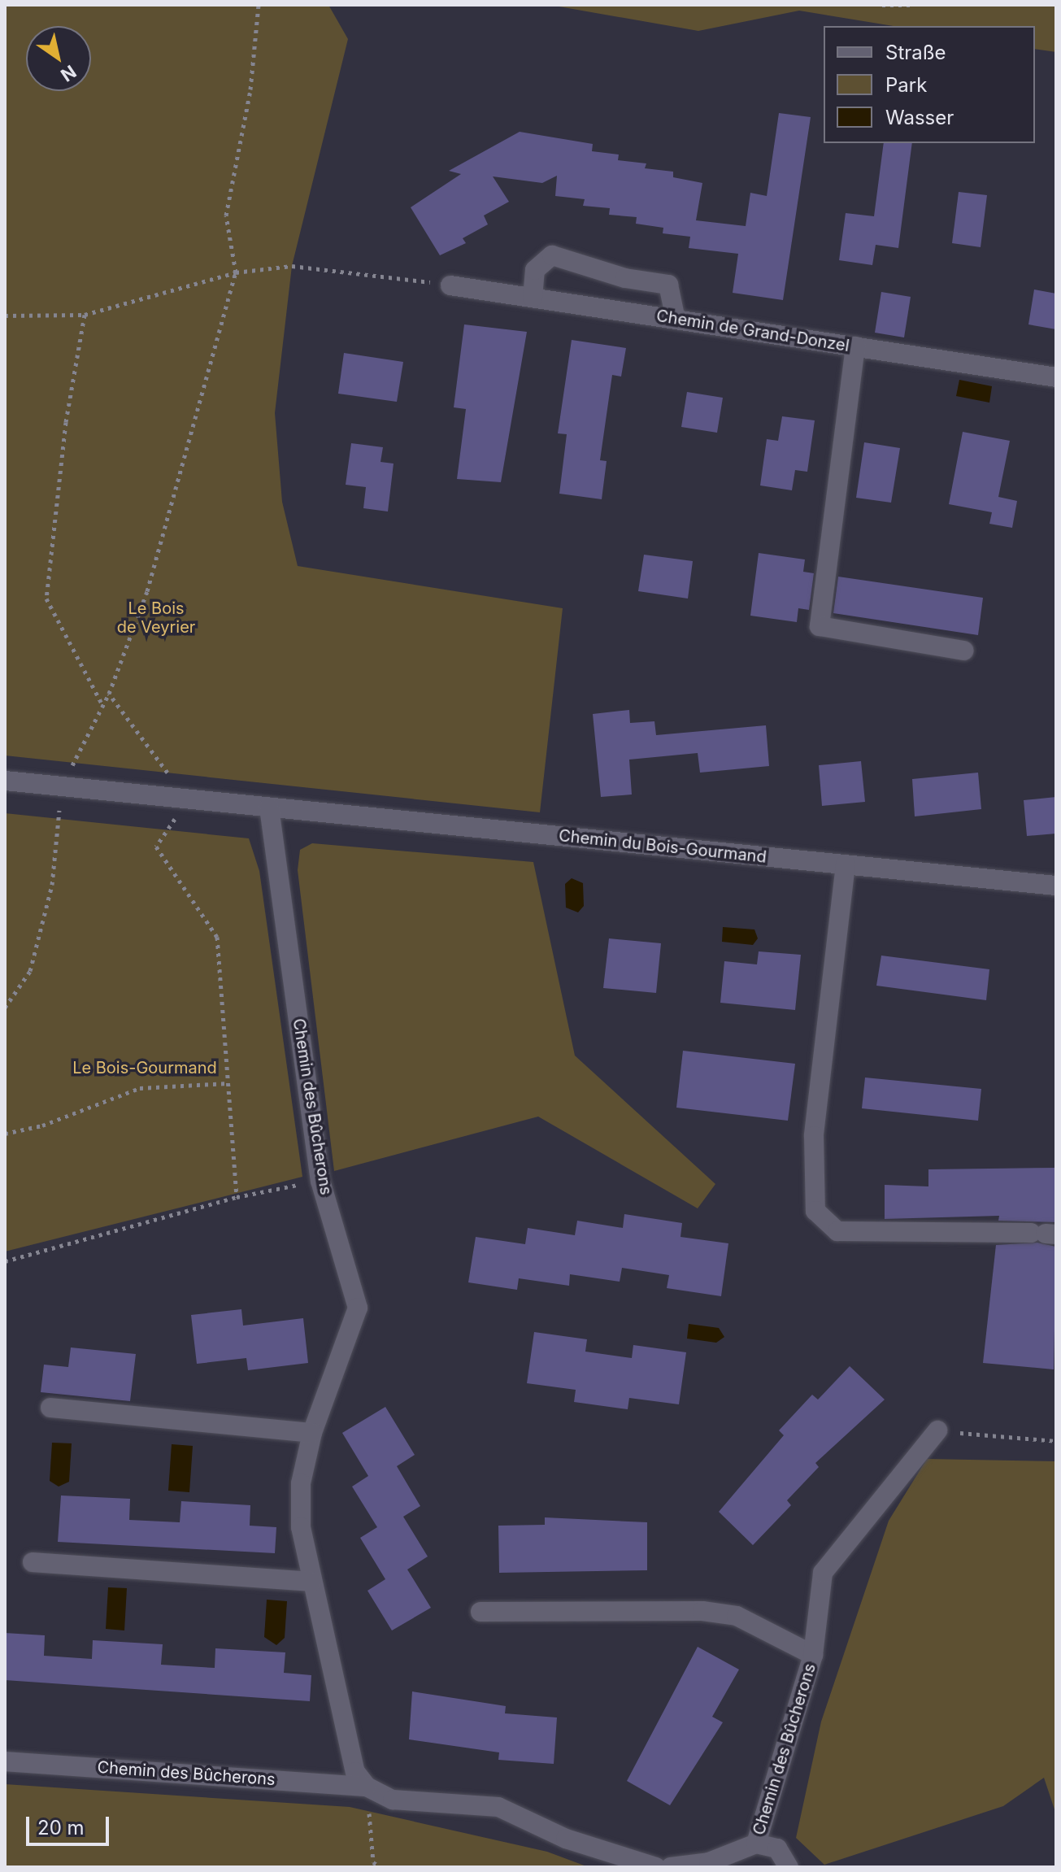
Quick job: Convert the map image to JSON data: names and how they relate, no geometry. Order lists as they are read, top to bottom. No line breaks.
{"streets":{"street":["Chemin de Grand-Donzel","Chemin du Bois-Gourmand","Chemin des Bûcherons"]},"crossings":[["Chemin du Bois-Gourmand","Chemin des Bûcherons"]],"parks":["Le Bois de Veyrier","Le Bois-Gourmand"],"legend":["Straße","Park","Wasser"],"scale_bar":"20 m","north":"bottom right"}
